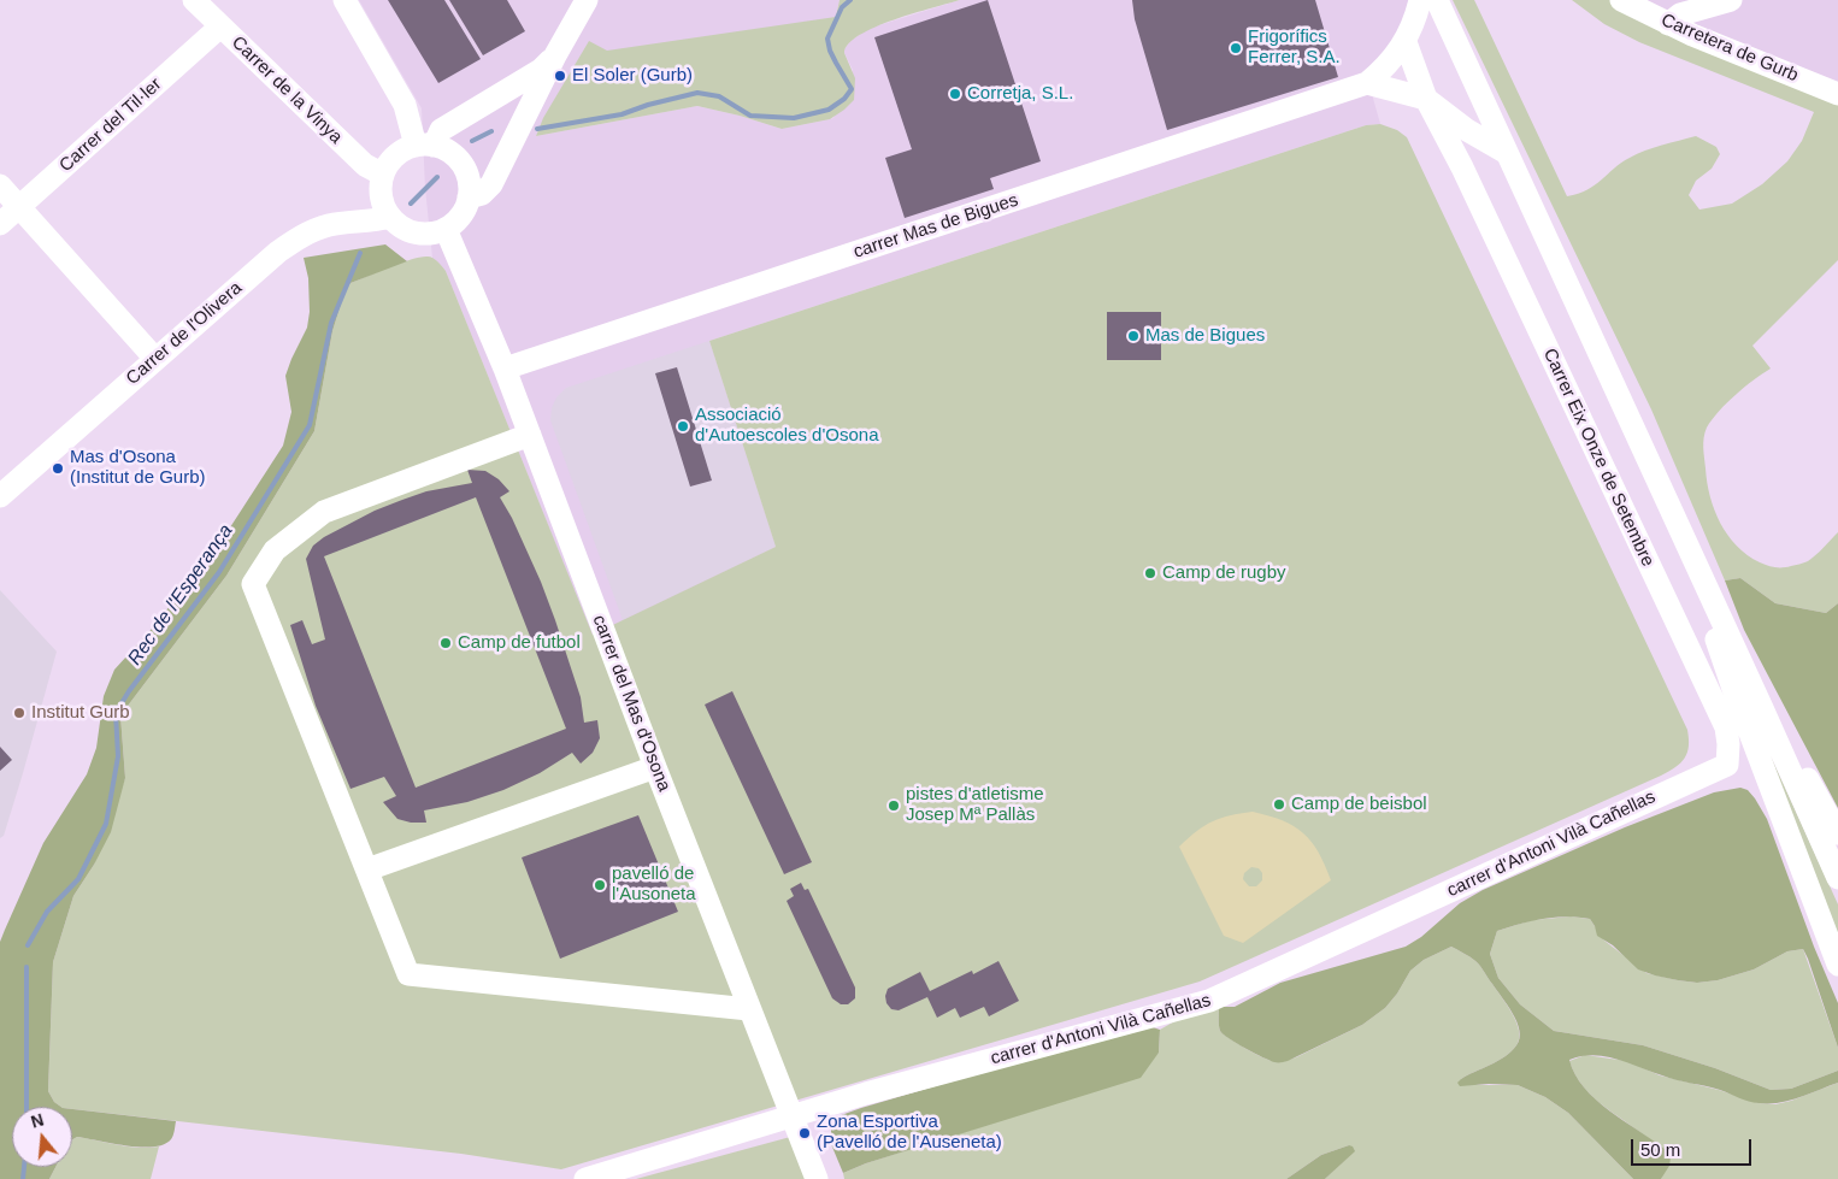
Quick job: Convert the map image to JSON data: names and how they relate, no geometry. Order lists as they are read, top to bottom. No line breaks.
{"streets":{"street":["Carretera de Gurb","Carrer de la Vinya","Carrer del Til·ler","carrer Mas de Bigues","Carrer de l'Olivera","Carrer Eix Onze de Setembre","carrer del Mas d'Osona","carrer d'Antoni Vilà Cañellas"]},"crossings":[["Carrer de la Vinya","Carrer del Til·ler"],["Carrer de la Vinya","Carrer de l'Olivera"],["Carrer de la Vinya","carrer del Mas d'Osona"],["carrer Mas de Bigues","Carrer Eix Onze de Setembre"],["carrer Mas de Bigues","carrer del Mas d'Osona"],["Carrer de l'Olivera","carrer del Mas d'Osona"],["Carrer Eix Onze de Setembre","carrer d'Antoni Vilà Cañellas"],["carrer del Mas d'Osona","carrer d'Antoni Vilà Cañellas"]],"water":["Rec de l'Esperança"],"places":["Frigorífics Ferrer, S.A.","El Soler (Gurb)","Corretja, S.L.","Mas de Bigues","Associació d'Autoescoles d'Osona","Mas d'Osona (Institut de Gurb)","Camp de rugby","Camp de futbol","Institut Gurb","Camp de beisbol","pistes d'atletisme Josep Mª Pallàs","pavelló de l'Ausoneta","Zona Esportiva (Pavelló de l'Auseneta)"],"scale_bar":"50 m","north":"top"}
